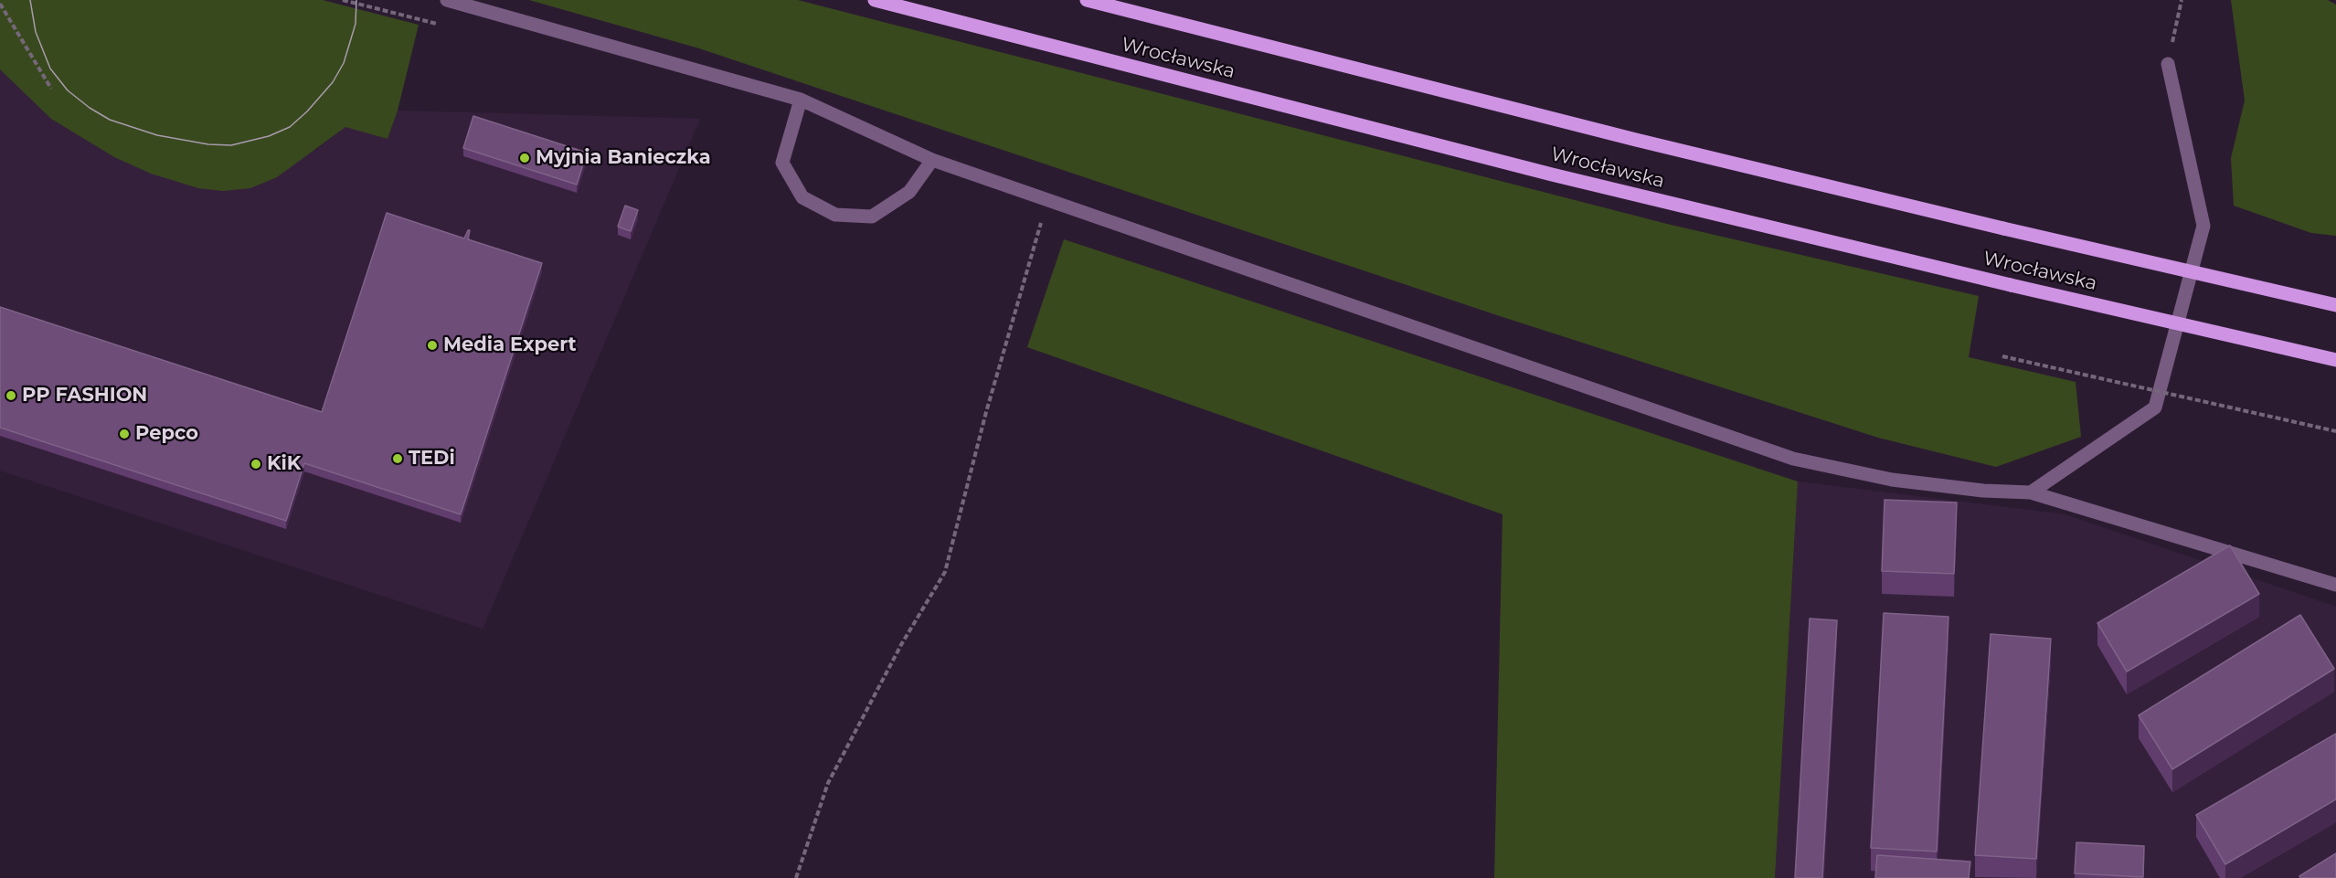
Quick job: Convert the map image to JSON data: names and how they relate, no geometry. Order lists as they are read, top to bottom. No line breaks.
{"streets":{"main road":["Wrocławska"]},"places":["Myjnia Banieczka","Media Expert","PP FASHION","Pepco","TEDi","KiK"]}
